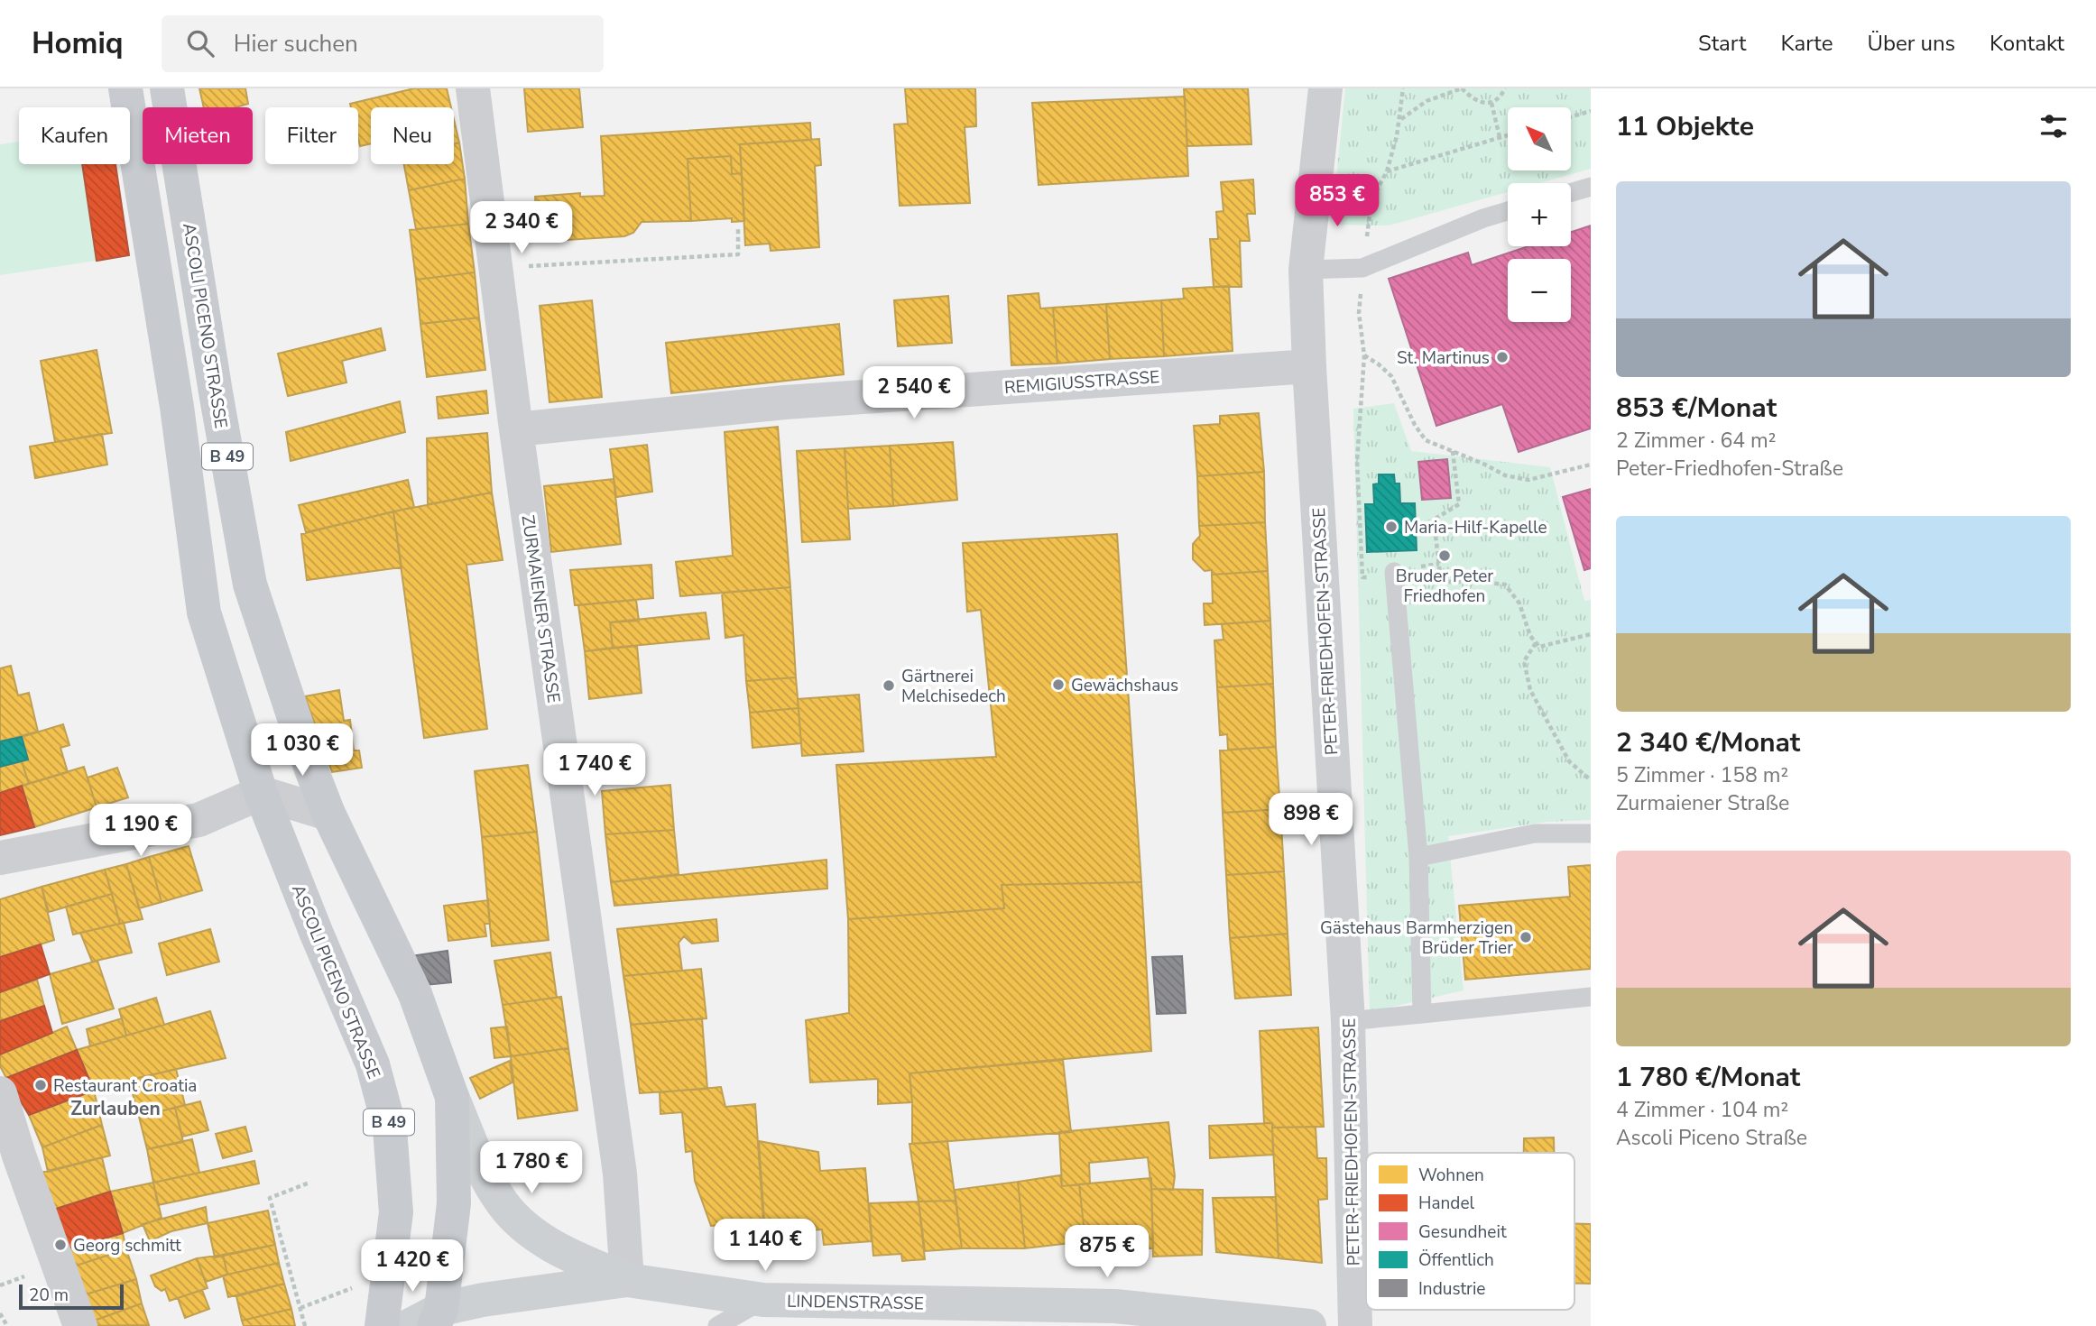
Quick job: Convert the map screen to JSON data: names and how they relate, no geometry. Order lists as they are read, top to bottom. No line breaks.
{"streets":{"main road":["ASCOLI PICENO STRASSE","B 49","LINDENSTRASSE"],"street":["REMIGIUSSTRASSE","ZURMAIENER STRASSE","PETER-FRIEDHOFEN-STRASSE"]},"crossings":[["ASCOLI PICENO STRASSE","LINDENSTRASSE"],["REMIGIUSSTRASSE","ZURMAIENER STRASSE"],["REMIGIUSSTRASSE","PETER-FRIEDHOFEN-STRASSE"],["ZURMAIENER STRASSE","LINDENSTRASSE"]],"districts":["Zurlauben"],"places":["St. Martinus","Maria-Hilf-Kapelle","Bruder Peter Friedhofen","Gewächshaus","Gärtnerei Melchisedech","Gästehaus Barmherzigen Brüder Trier","Restaurant Croatia","Georg schmitt"],"legend":["Wohnen","Handel","Gesundheit","Öffentlich","Industrie"],"scale_bar":"20 m","north":"top left","page":{"header":"Homiq","search":"Hier suchen","nav":["Start","Karte","Über uns","Kontakt"],"heading":"11 Objekte","map_buttons":["+","−"],"chip":["Kaufen","Mieten","Filter","Neu"],"list":[{"name":"853 €/Monat","note":"2 Zimmer · 64 m² · Peter-Friedhofen-Straße"},{"name":"2 340 €/Monat","note":"5 Zimmer · 158 m² · Zurmaiener Straße"},{"name":"1 780 €/Monat","note":"4 Zimmer · 104 m² · Ascoli Piceno Straße"}],"price":["853 €","2 340 €","2 540 €","1 030 €","1 740 €","898 €","1 190 €","1 780 €","1 140 €","875 €","1 420 €"],"scale":"20 m"}}
